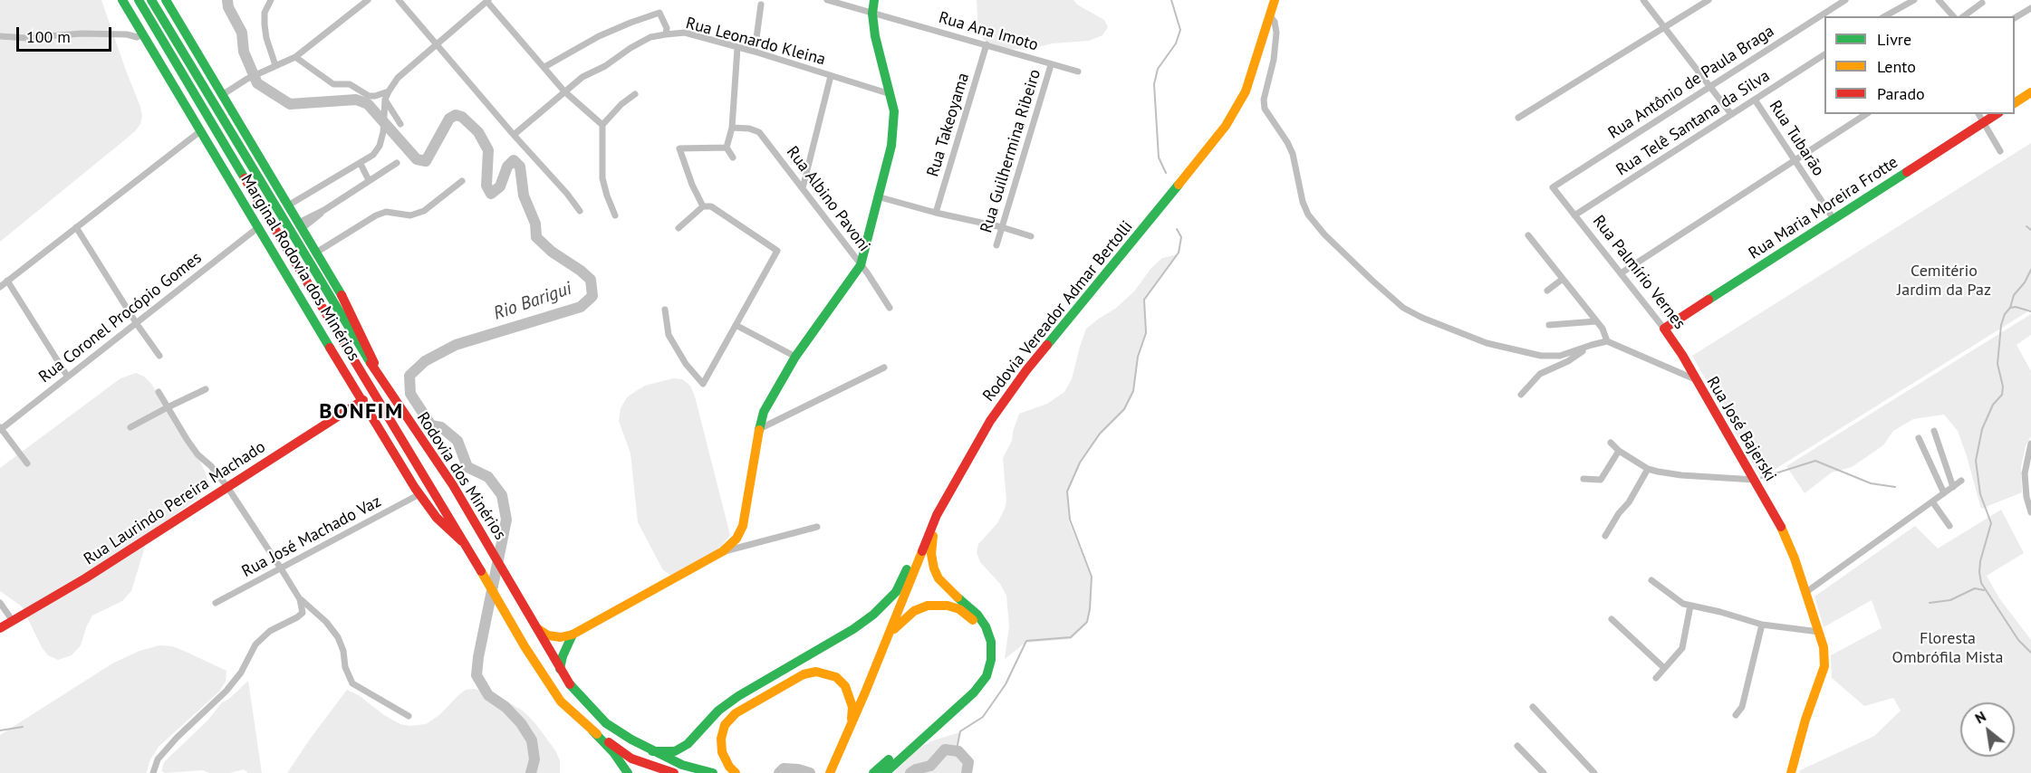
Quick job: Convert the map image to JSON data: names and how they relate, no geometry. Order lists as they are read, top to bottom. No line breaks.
{"streets":{"main road":["Rua Maria Moreira Frotte","Marginal Rodovia dos Minérios","Rua Palmírio Vernes","Rodovia Vereador Admar Bertolli","Rua José Bajerski","Rodovia dos Minérios","Rua Laurindo Pereira Machado"],"street":["Rua Ana Imoto","Rua Leonardo Kleina","Rua Antônio de Paula Braga","Rua Telê Santana da Silva","Rua Takeoyama","Rua Tubarão","Rua Guilhermina Ribeiro","Rua Albino Pavoni","Rua Coronel Procópio Gomes","Rua José Machado Vaz"]},"crossings":[["Rua Ana Imoto","Rua Takeoyama"],["Rua Ana Imoto","Rua Guilhermina Ribeiro"],["Rua Antônio de Paula Braga","Rua Palmírio Vernes"],["Rua Telê Santana da Silva","Rua Tubarão"],["Rua Telê Santana da Silva","Rua Palmírio Vernes"],["Rua Tubarão","Rua Maria Moreira Frotte"],["Rua Maria Moreira Frotte","Rua Palmírio Vernes"],["Marginal Rodovia dos Minérios","Rua Coronel Procópio Gomes"],["Marginal Rodovia dos Minérios","Rodovia dos Minérios"],["Marginal Rodovia dos Minérios","Rua Laurindo Pereira Machado"],["Marginal Rodovia dos Minérios","Rua José Machado Vaz"],["Rua Palmírio Vernes","Rua José Bajerski"]],"districts":["BONFIM"],"water":["Rio Barigui"],"parks":["Cemitério Jardim da Paz","Floresta Ombrófila Mista"],"legend":["Livre","Lento","Parado"],"scale_bar":"100 m","north":"top left"}
